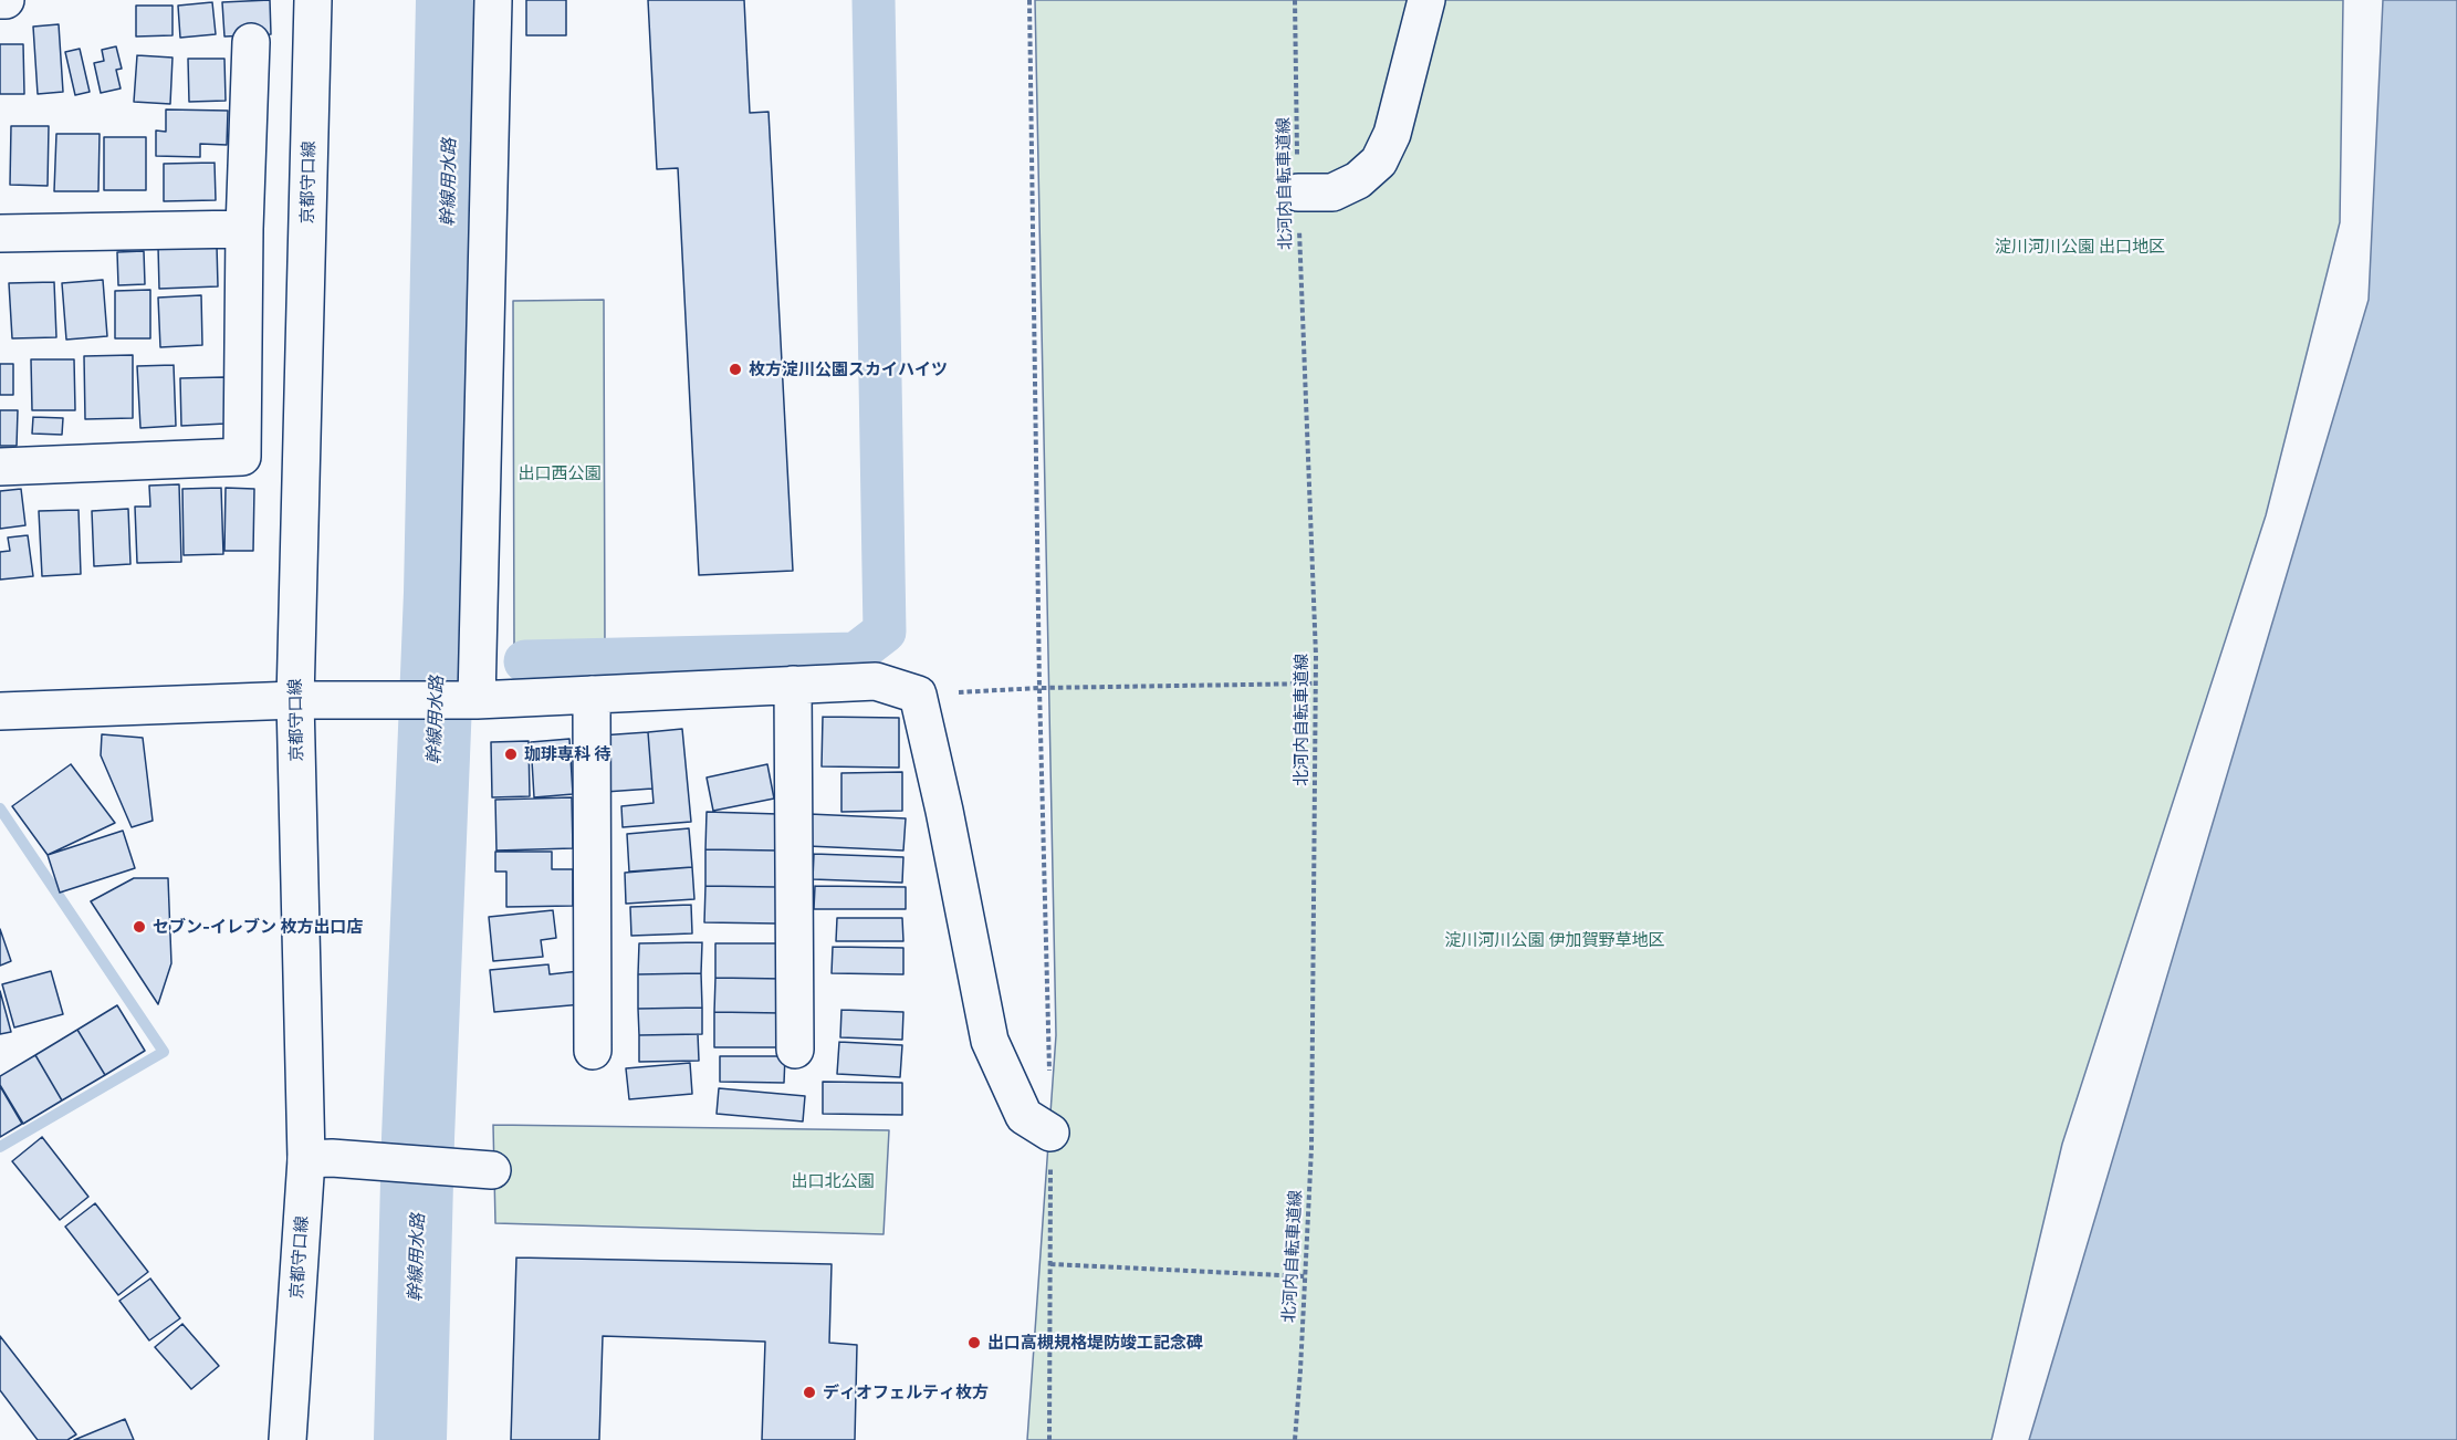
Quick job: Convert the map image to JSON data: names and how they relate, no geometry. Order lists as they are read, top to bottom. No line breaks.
{"streets":{"street":["京都守口線"],"path":["北河内自転車道線"]},"water":["幹線用水路"],"parks":["淀川河川公園 出口地区","出口西公園","淀川河川公園 伊加賀野草地区","出口北公園"],"places":["枚方淀川公園スカイハイツ","珈琲専科 待","セブン-イレブン 枚方出口店","出口高槻規格堤防竣工記念碑","ディオフェルティ枚方"]}
